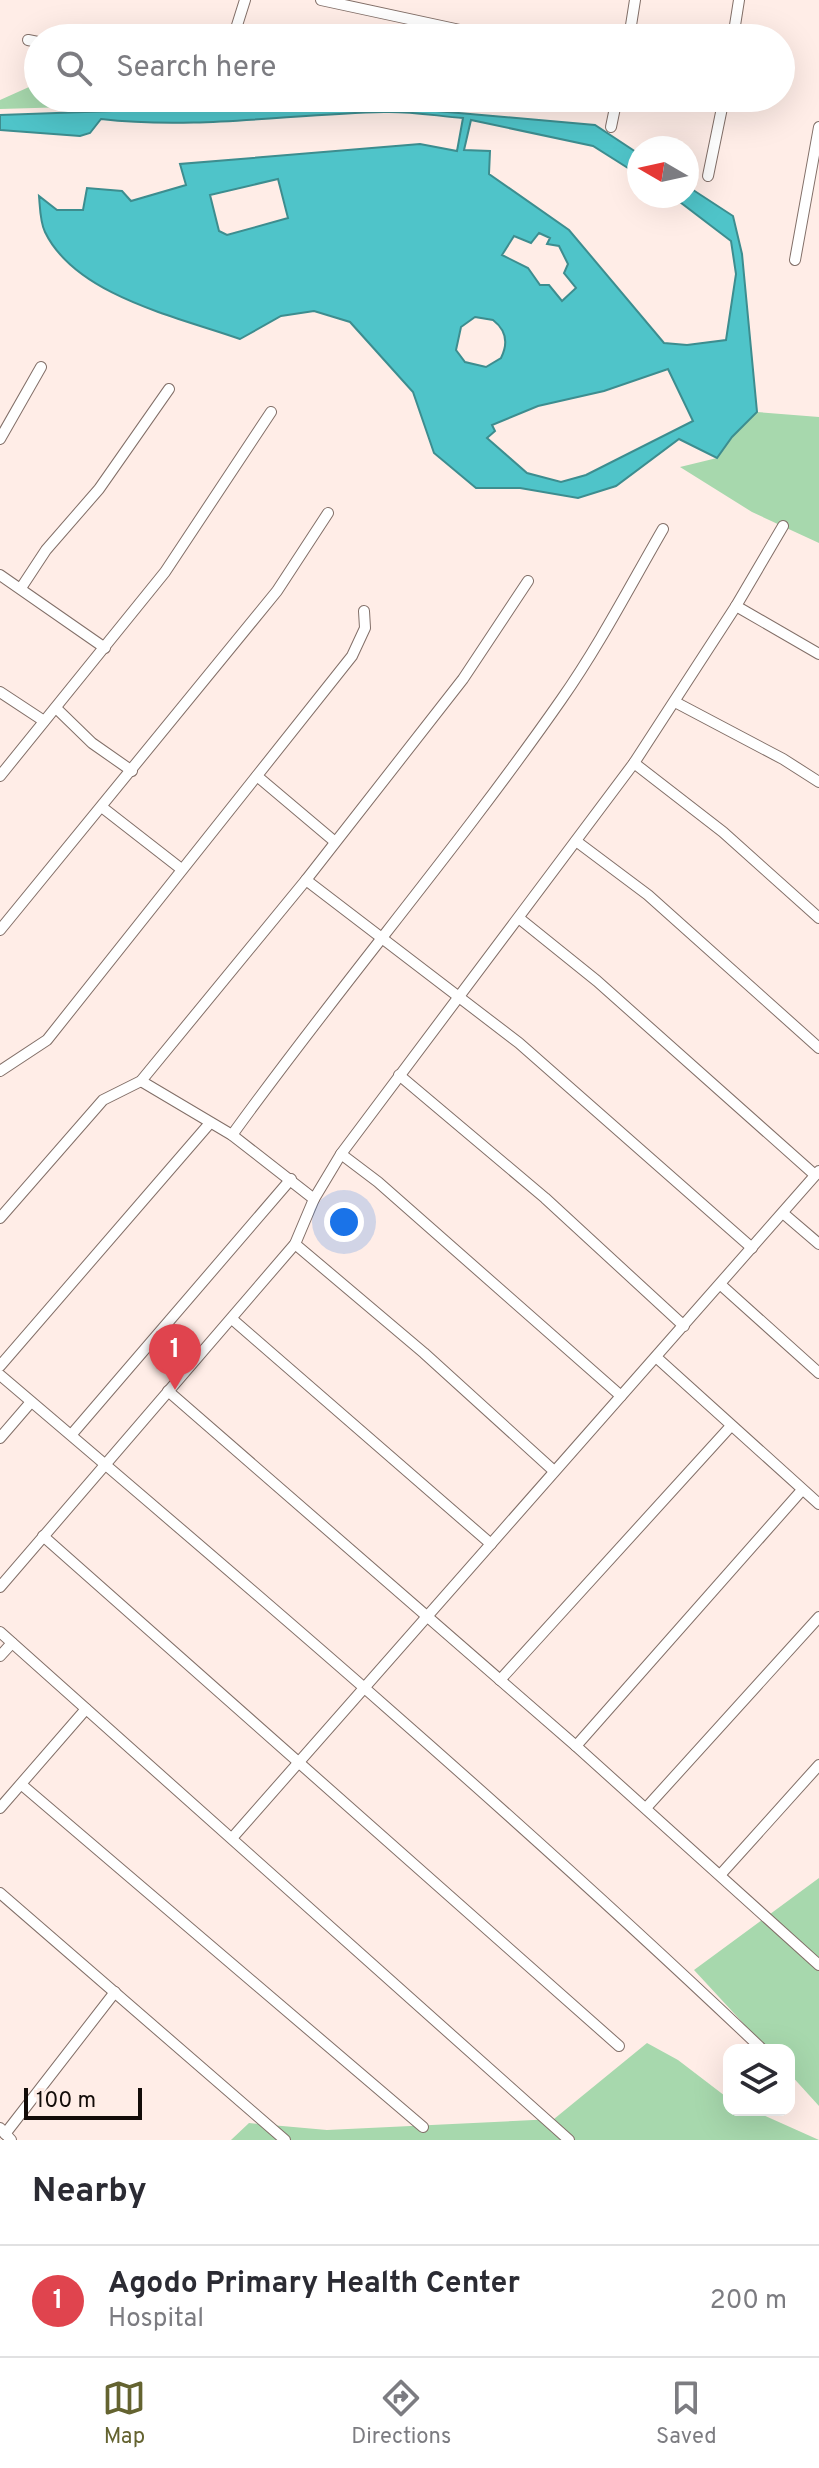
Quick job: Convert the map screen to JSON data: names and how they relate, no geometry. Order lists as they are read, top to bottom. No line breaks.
{"scale_bar":"100 m","north":"left","page":{"search":"Search here","pins":"1","scale":"100 m","heading":"Nearby","list":[{"mark":"1","name":"Agodo Primary Health Center","note":"Hospital","value":"200 m"}],"nav":["Map","Directions","Saved"]}}
